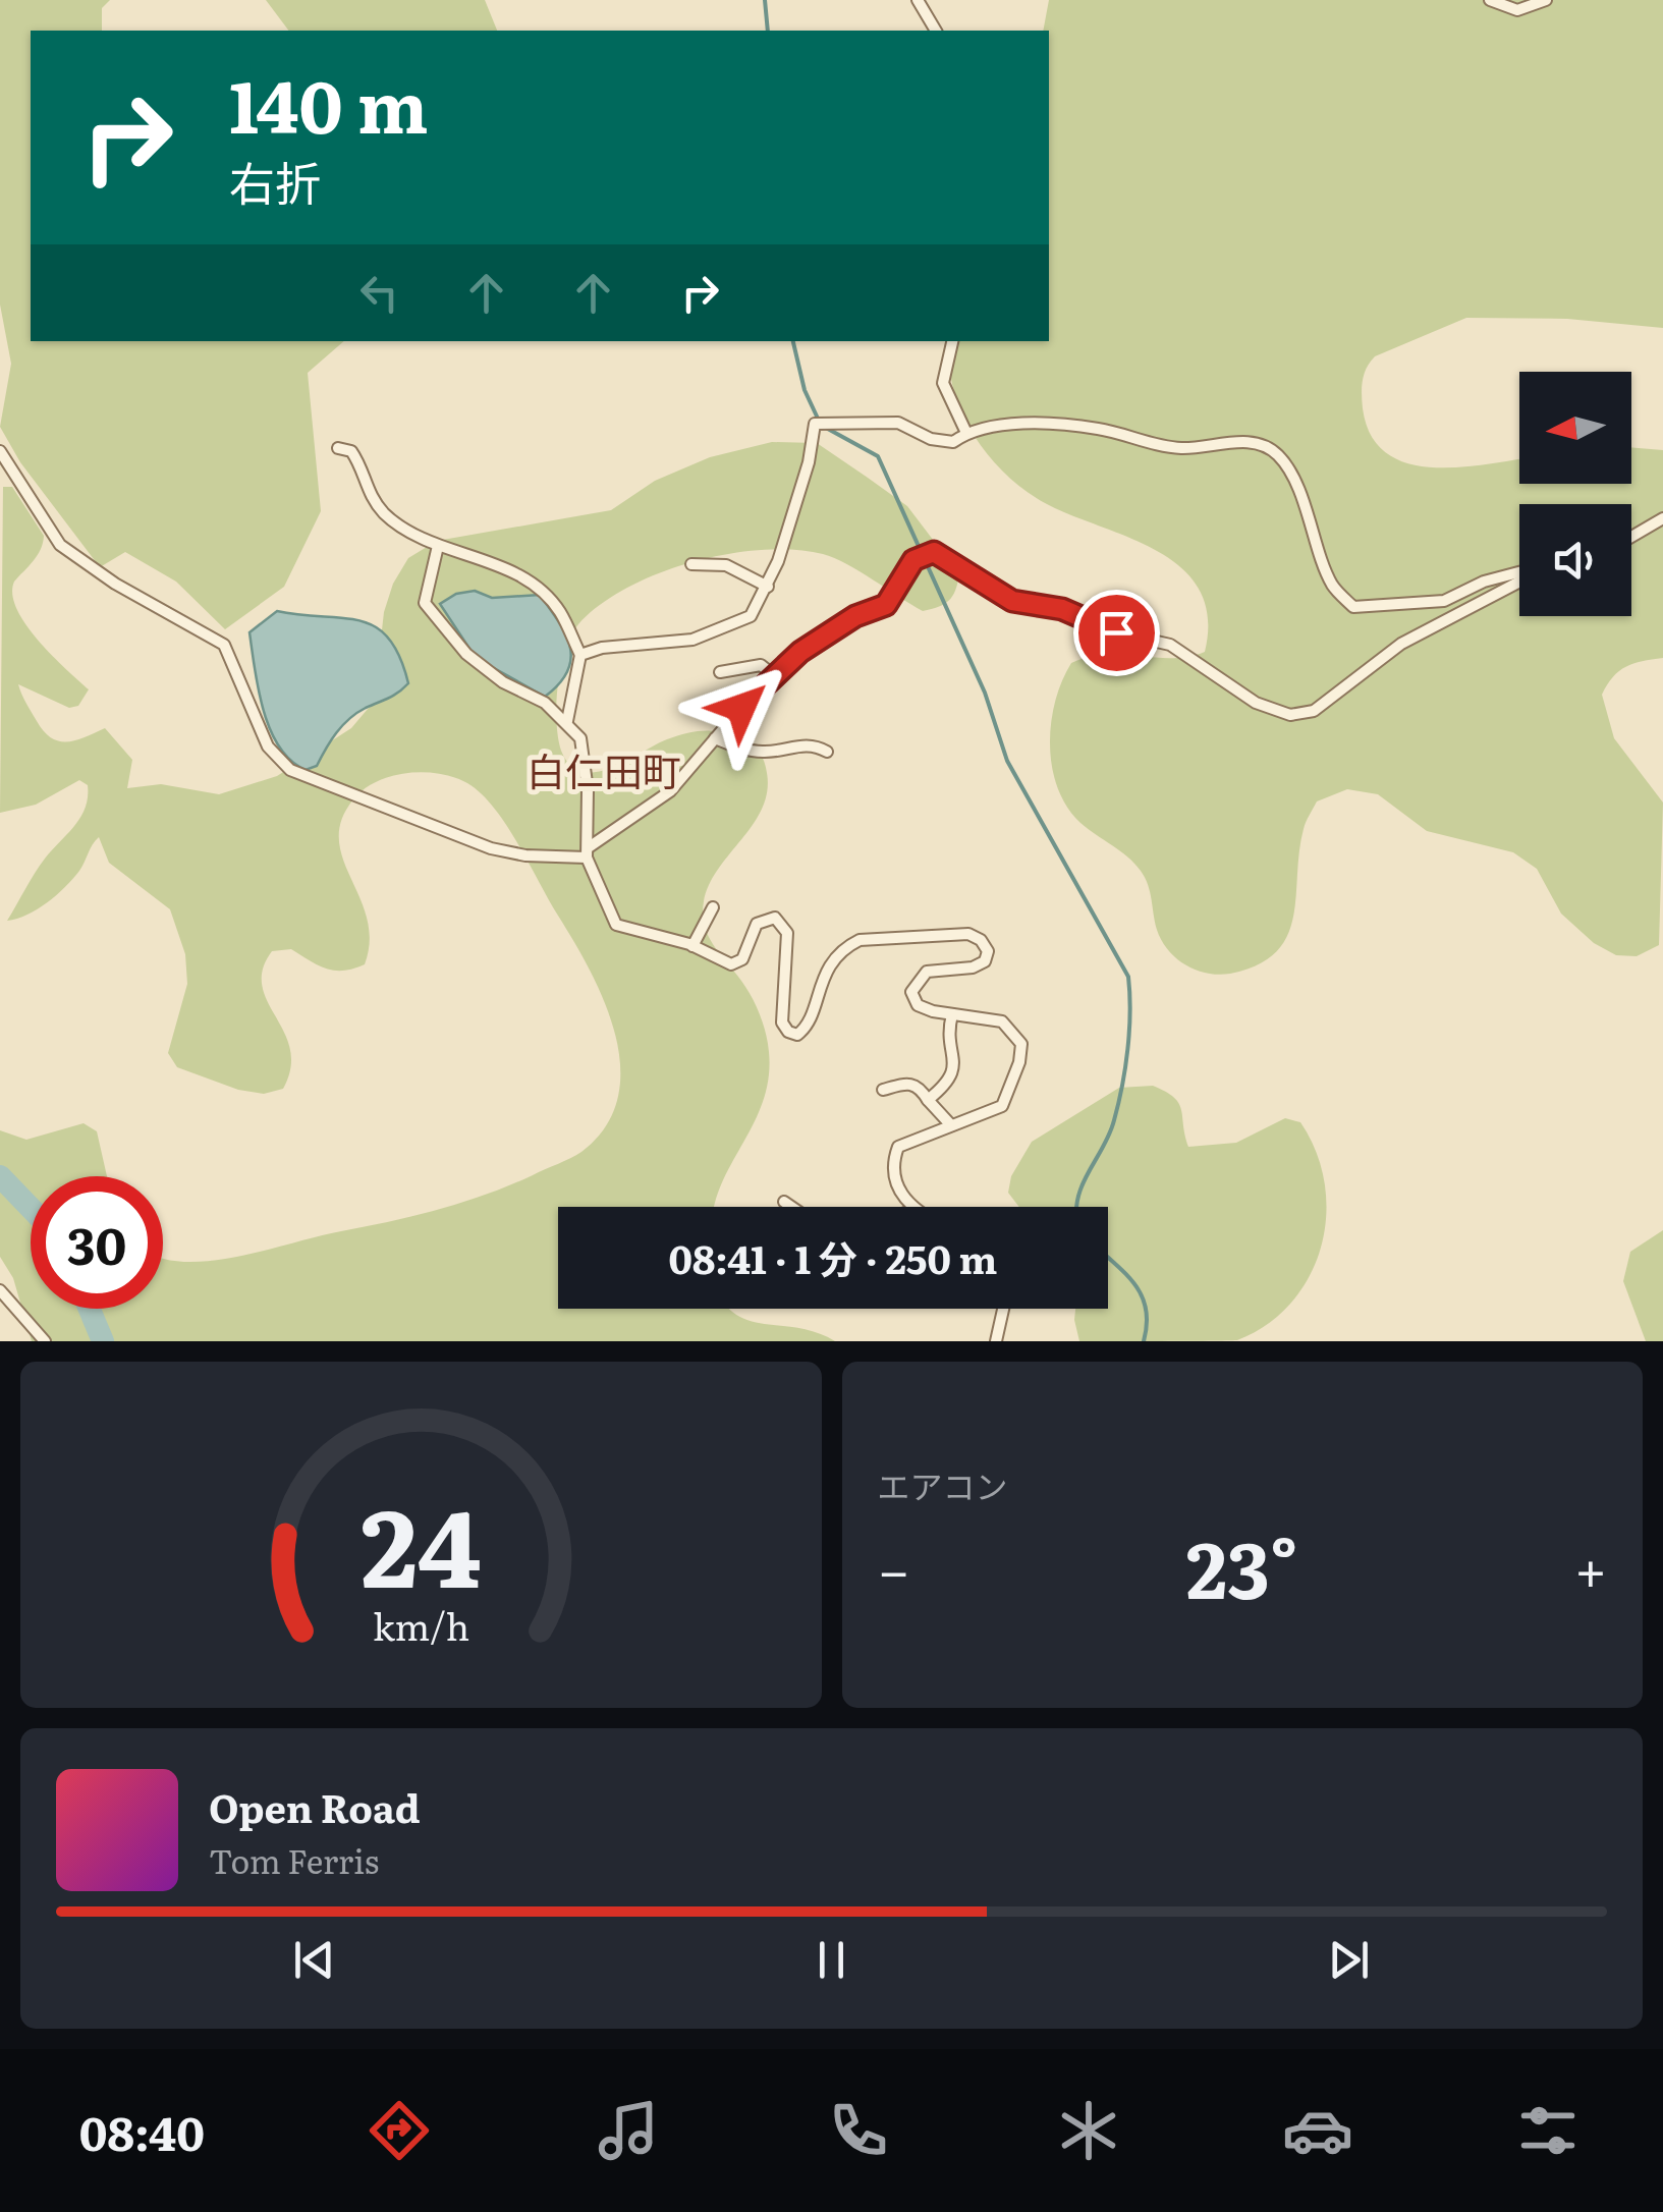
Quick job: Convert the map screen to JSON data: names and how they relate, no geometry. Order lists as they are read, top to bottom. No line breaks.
{"districts":["白仁田町"],"north":"left","page":{"turn":["140 m","右折"],"limit":"30","trip":"08:41 · 1 分 · 250 m","tile":"エアコン","heat":["−","23°","+"],"song":["Open Road","Tom Ferris"],"tabs":"08:40","gauge":["24","km/h"]}}
